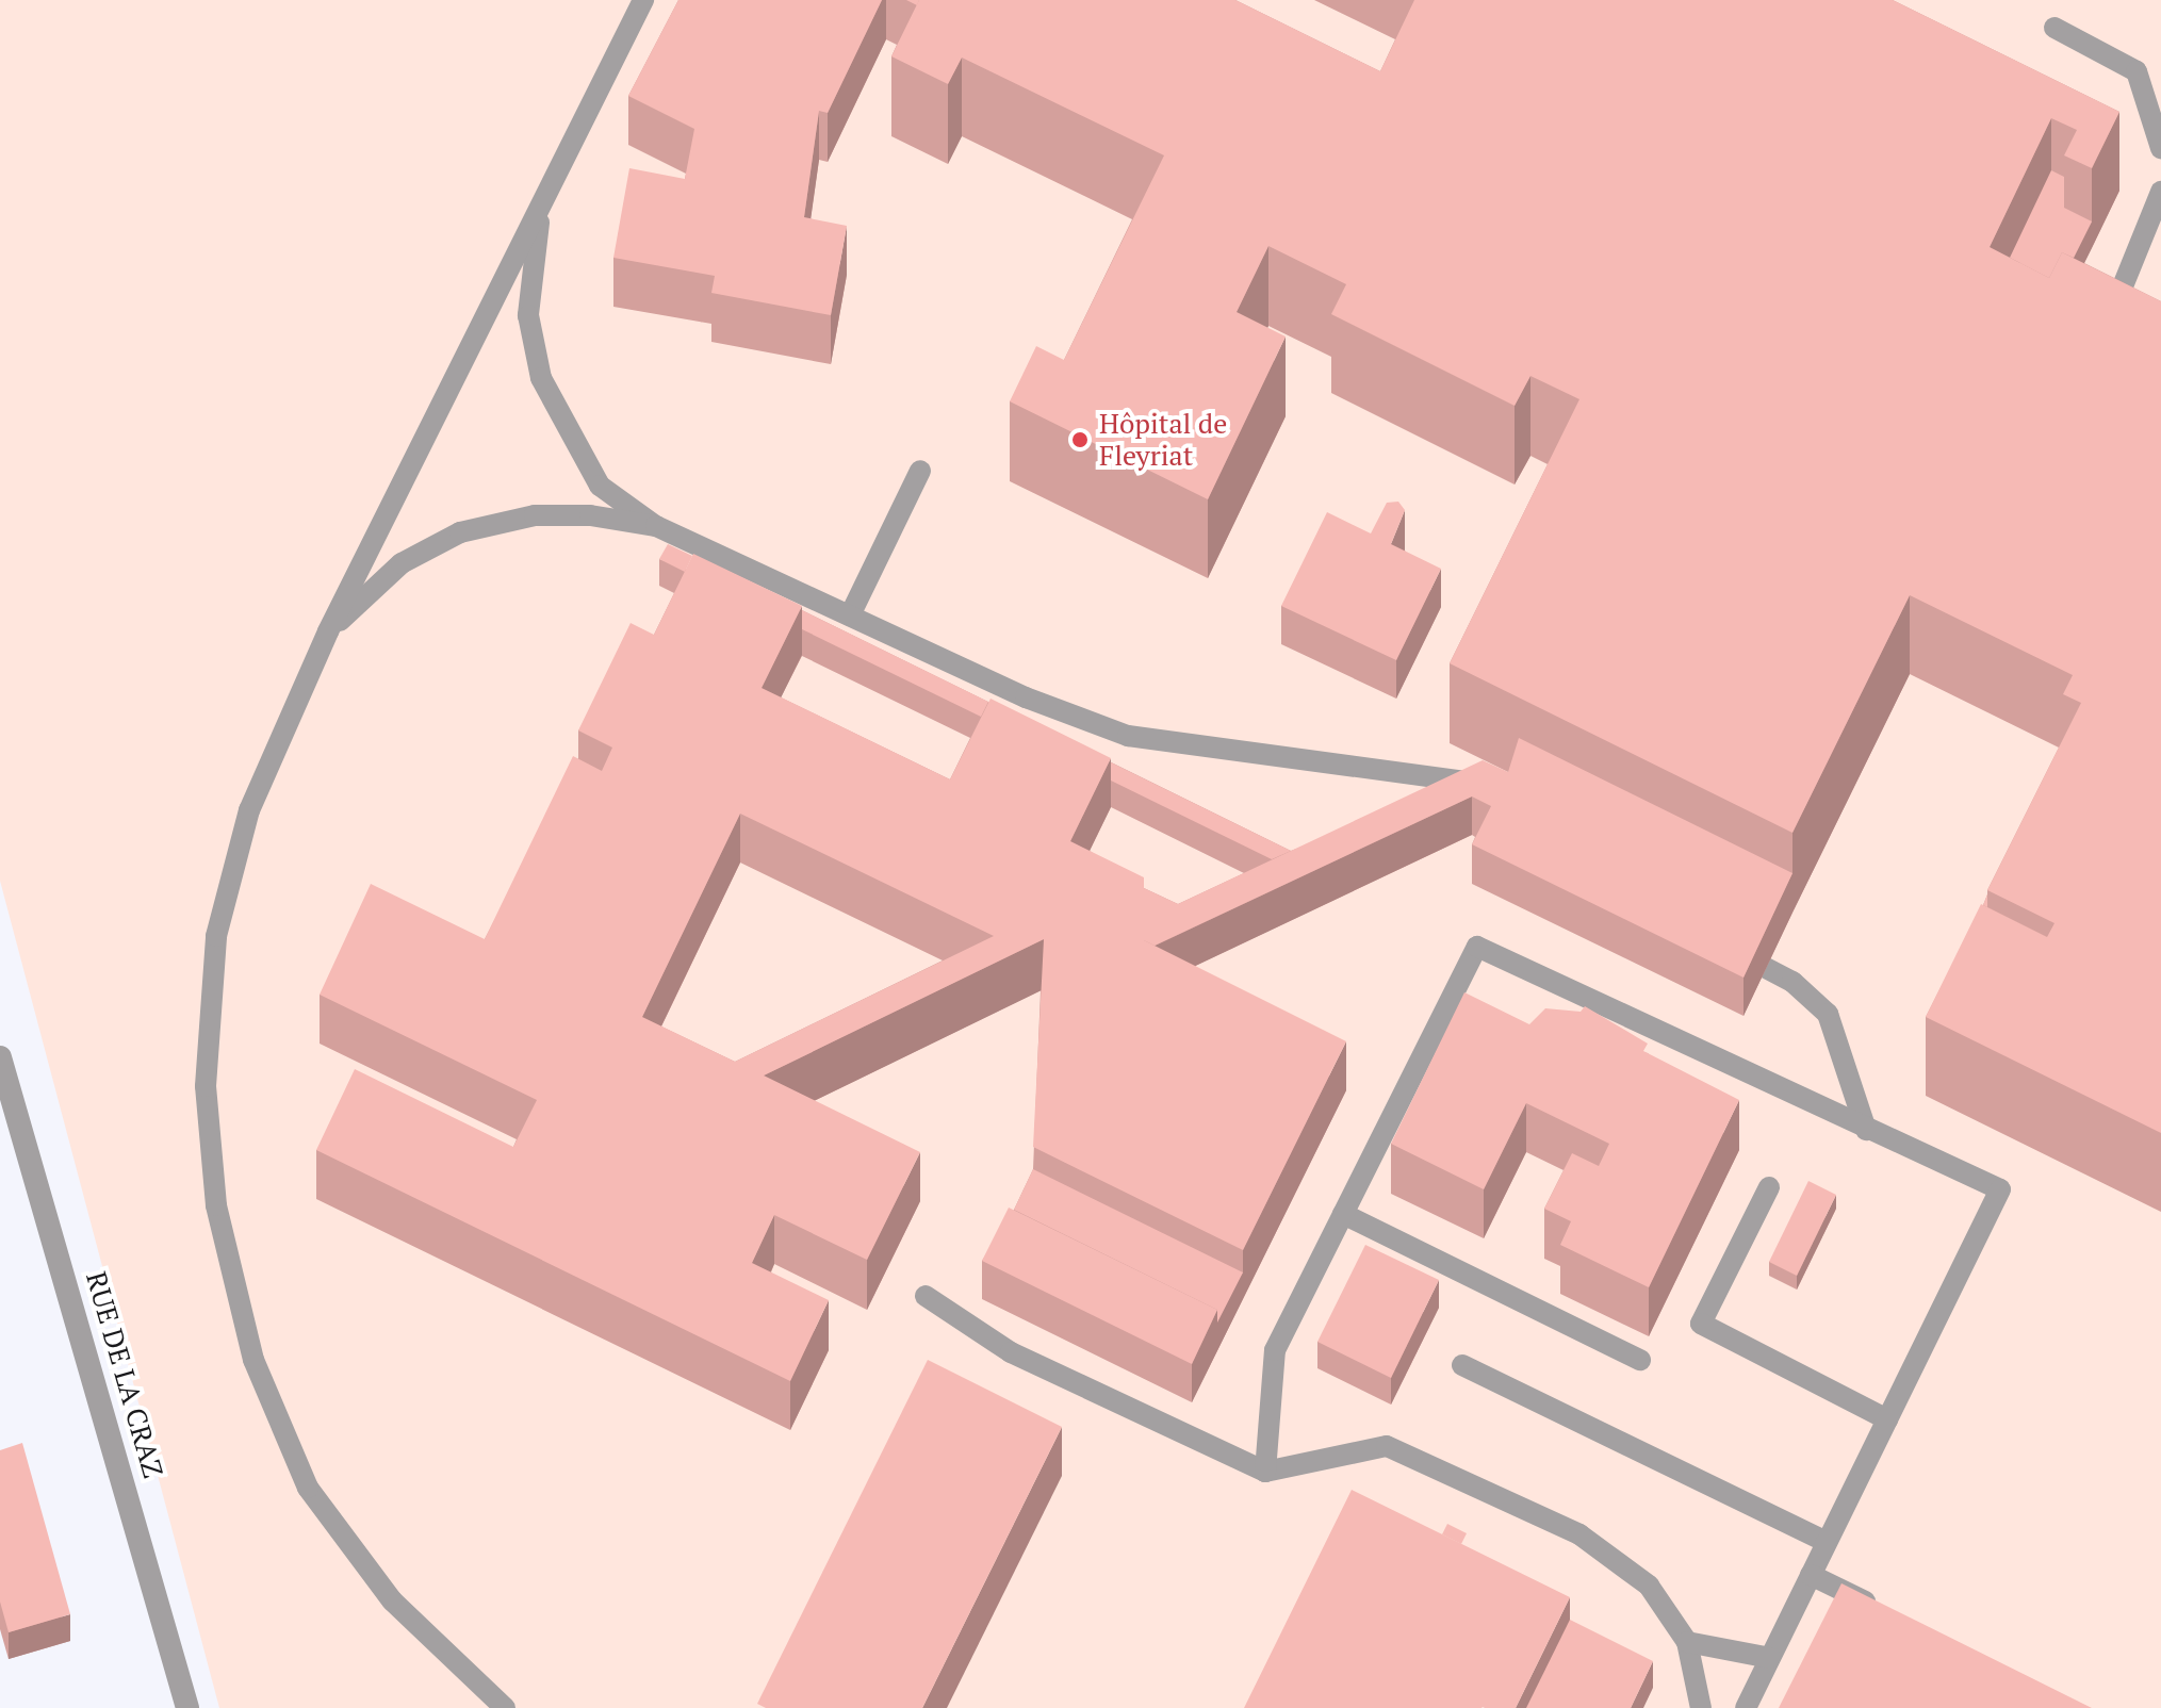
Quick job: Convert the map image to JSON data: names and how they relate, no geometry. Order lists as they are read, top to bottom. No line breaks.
{"streets":{"street":["RUE DE LA CRAZ"]},"places":["Hôpital de Fleyriat"]}
